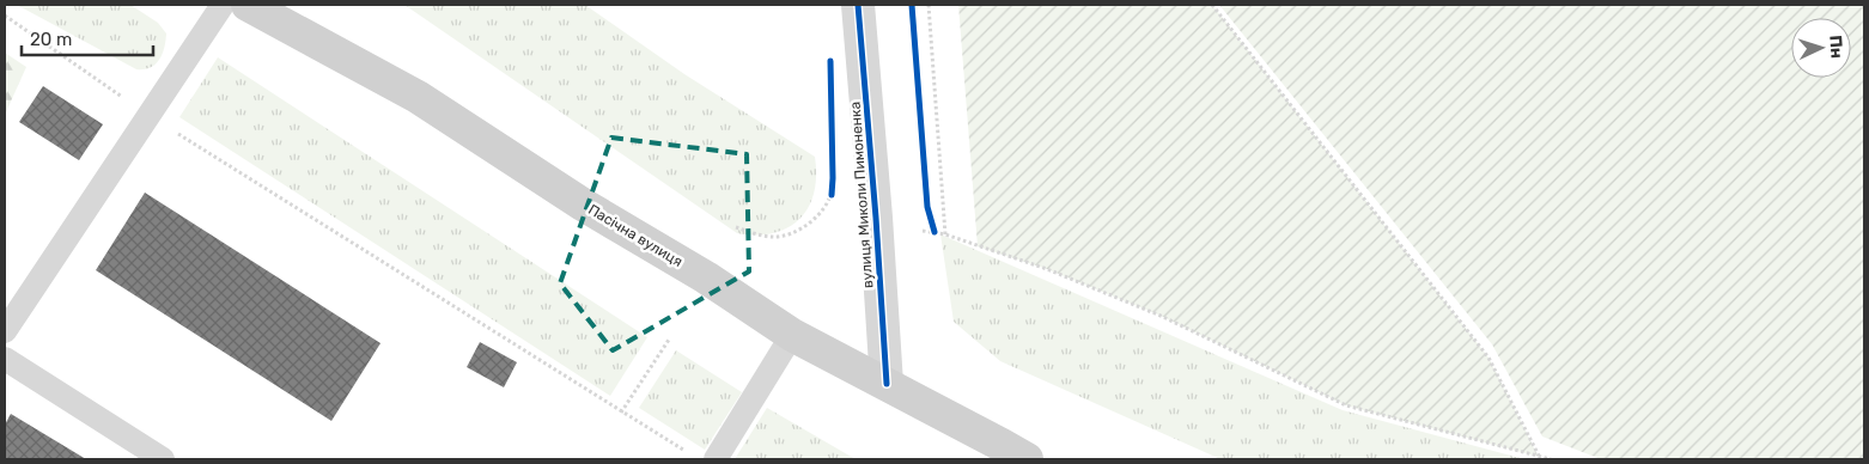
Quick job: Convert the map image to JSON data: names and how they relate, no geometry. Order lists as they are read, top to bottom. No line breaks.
{"streets":{"main road":["Пасічна вулиця"],"street":["вулиця Миколи Пимоненка"]},"crossings":[["вулиця Миколи Пимоненка","Пасічна вулиця"]],"scale_bar":"20 m","north":"right"}
